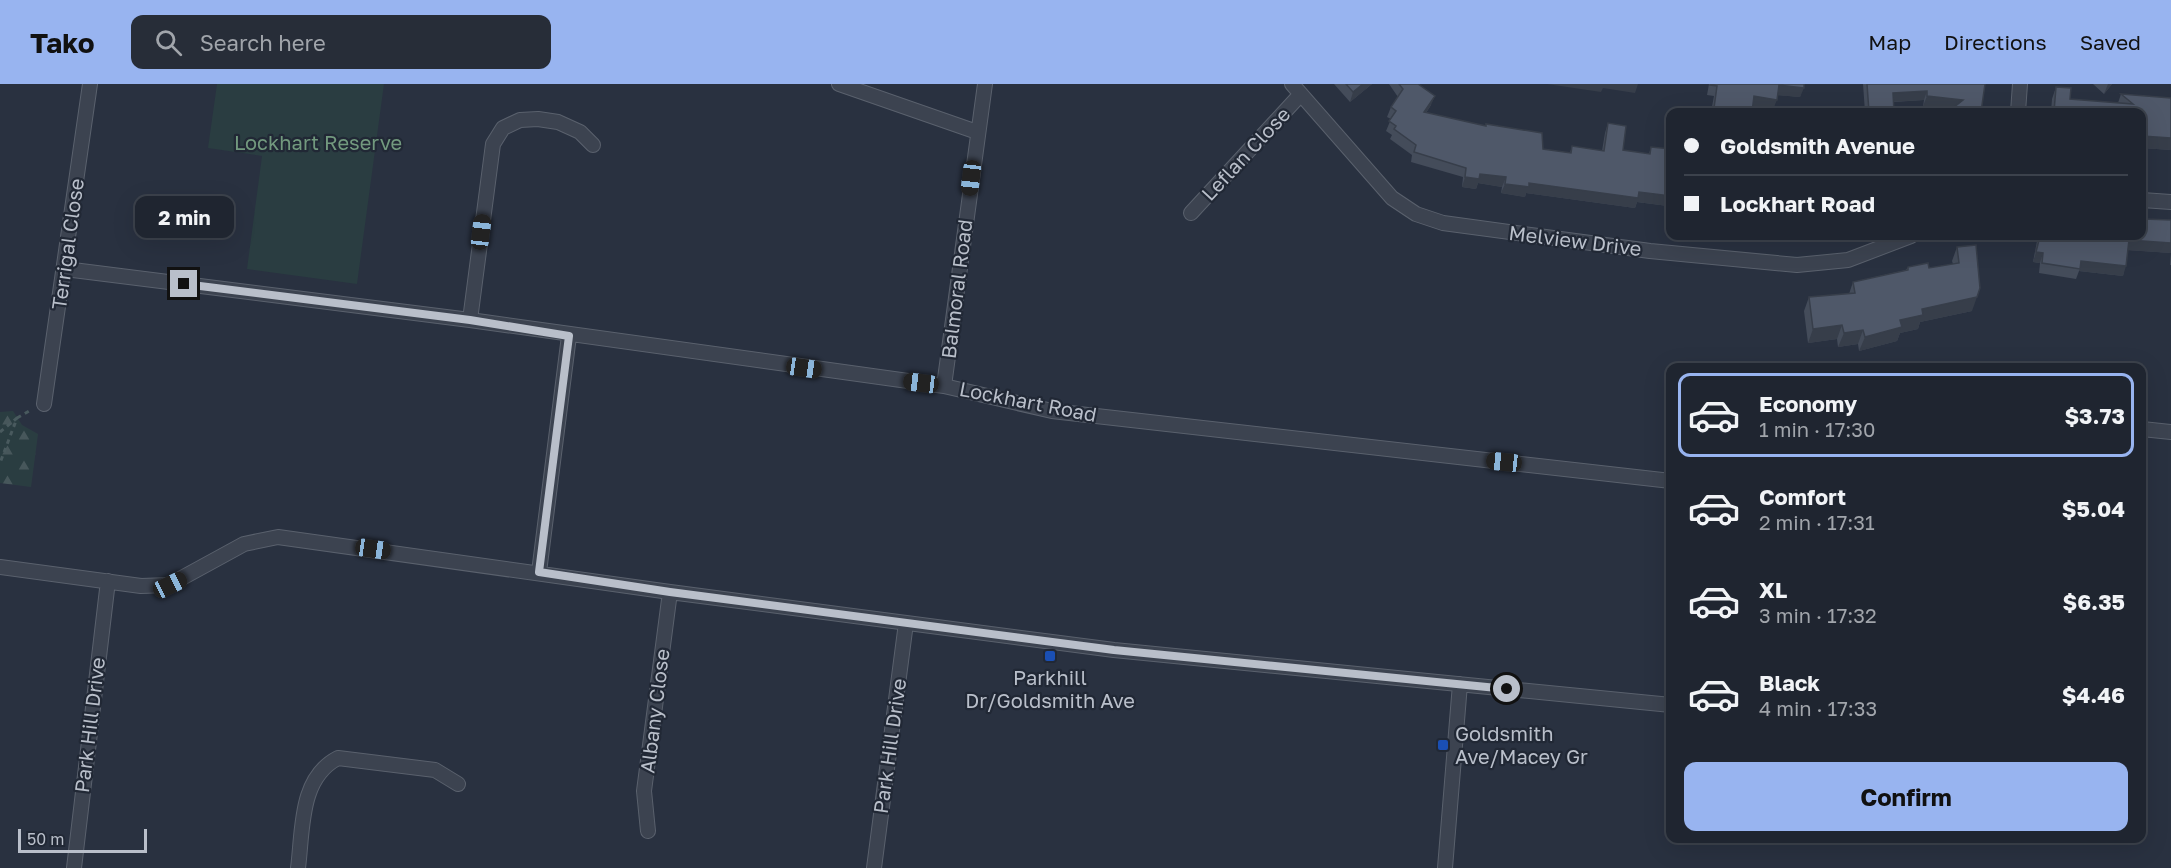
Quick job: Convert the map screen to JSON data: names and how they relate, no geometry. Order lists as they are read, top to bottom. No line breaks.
{"streets":{"street":["Leflan Close","Melview Drive","Terrigal Close","Balmoral Road","Lockhart Road","Albany Close","Park Hill Drive"]},"crossings":[["Leflan Close","Melview Drive"],["Terrigal Close","Lockhart Road"],["Balmoral Road","Lockhart Road"]],"parks":["Lockhart Reserve"],"places":{"transit":["Parkhill Dr/Goldsmith Ave","Goldsmith Ave/Macey Gr"]},"scale_bar":"50 m","page":{"header":"Tako","search":"Search here","nav":["Map","Directions","Saved"],"banner":["Goldsmith Avenue","Lockhart Road"],"bubble":"2 min","list":[{"name":"Economy","note":"1 min · 17:30","value":"$3.73"},{"name":"Comfort","note":"2 min · 17:31","value":"$5.04"},{"name":"XL","note":"3 min · 17:32","value":"$6.35"},{"name":"Black","note":"4 min · 17:33","value":"$4.46"}],"buttons":"Confirm","scale":"50 m"}}
